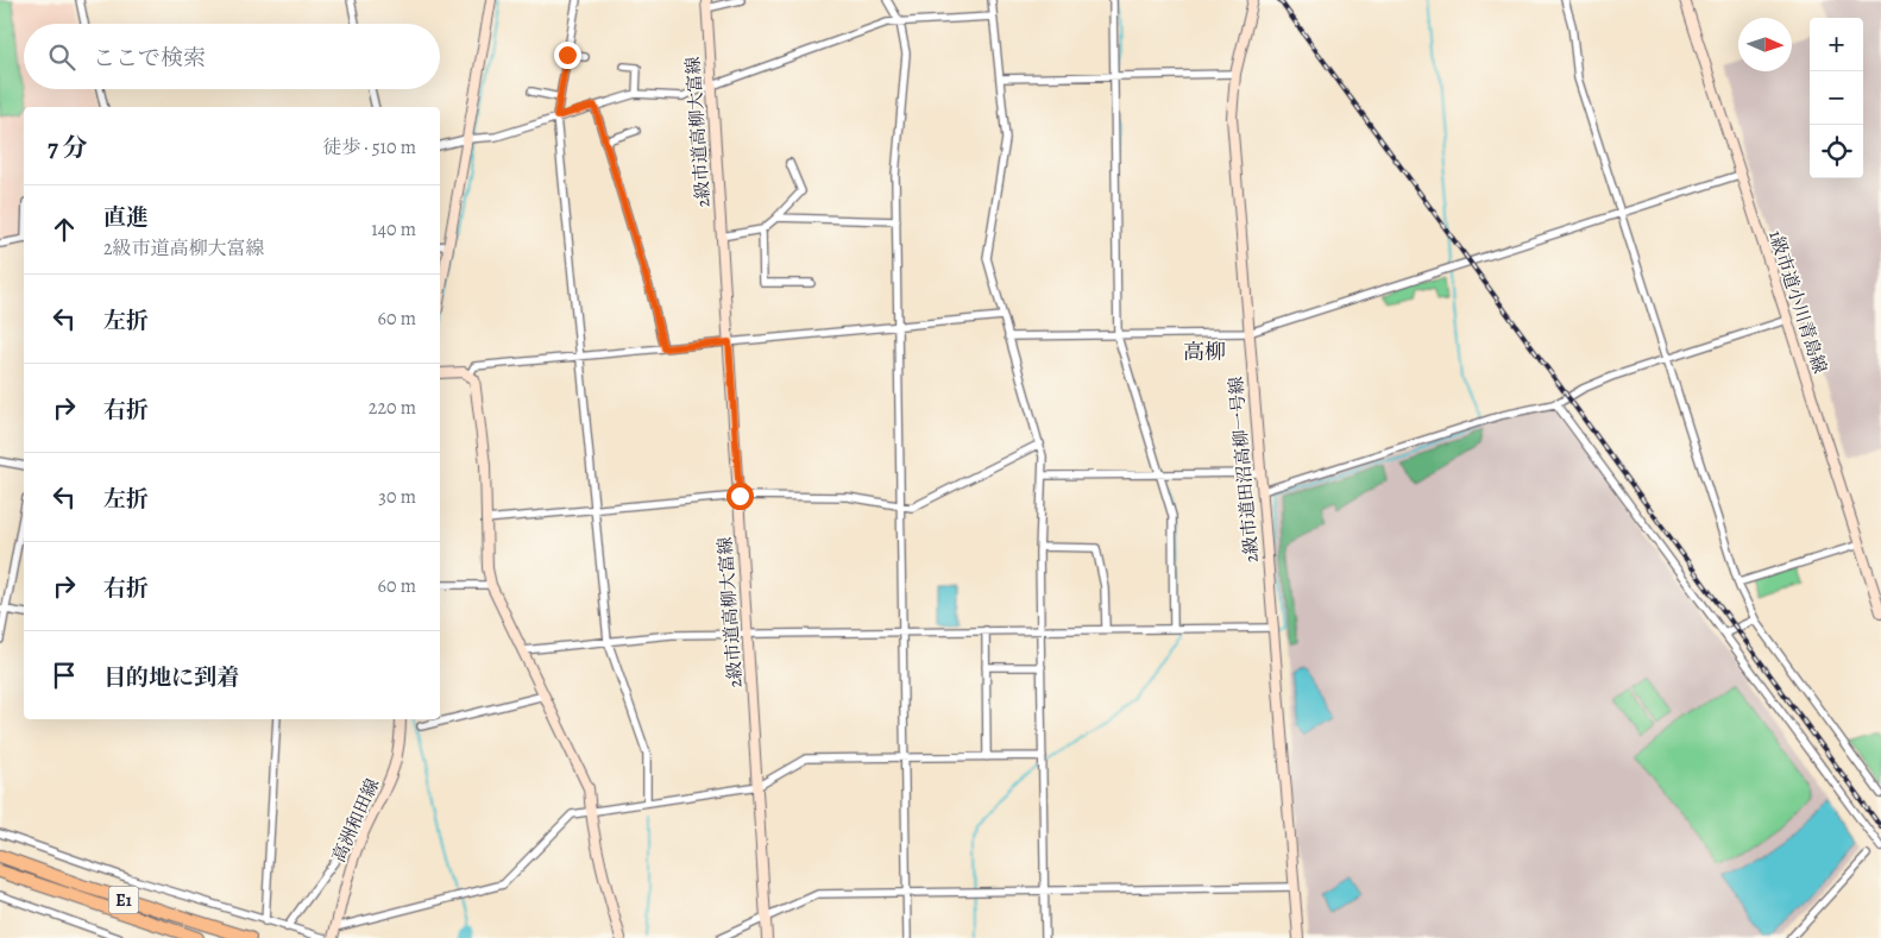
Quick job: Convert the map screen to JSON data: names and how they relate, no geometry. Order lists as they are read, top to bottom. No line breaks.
{"streets":{"highway":["E1"],"street":["2級市道高柳大富線","1級市道小川青島線","2級市道田沼高柳一号線","高洲和田線"]},"districts":["高柳"],"north":"right","page":{"map_buttons":["+","−"],"search":"ここで検索","heading":["7 分","徒歩 · 510 m"],"list":[["直進","2級市道高柳大富線","140 m"],["左折","60 m"],["右折","220 m"],["左折","30 m"],["右折","60 m"],"目的地に到着"]}}
